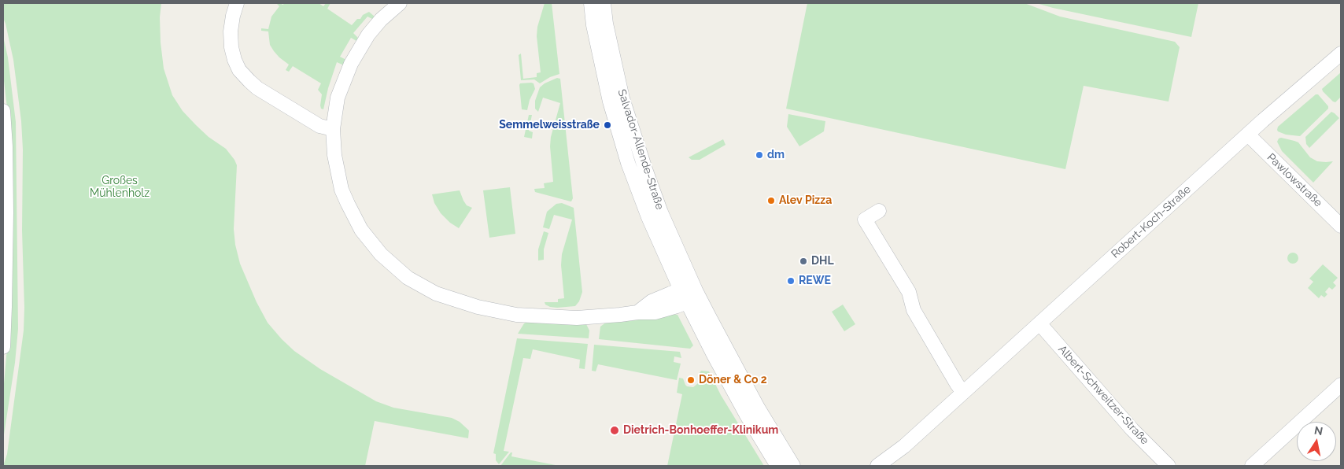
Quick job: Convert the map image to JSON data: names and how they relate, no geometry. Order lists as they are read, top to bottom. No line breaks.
{"streets":{"street":["Salvador-Allende-Straße","Pawlowstraße","Robert-Koch-Straße","Albert-Schweitzer-Straße"]},"crossings":[["Pawlowstraße","Robert-Koch-Straße"],["Robert-Koch-Straße","Albert-Schweitzer-Straße"]],"parks":["Großes Mühlenholz"],"places":["Semmelweisstraße","dm","Alev Pizza","DHL","REWE","Döner & Co 2","Dietrich-Bonhoeffer-Klinikum"],"north":"top"}
